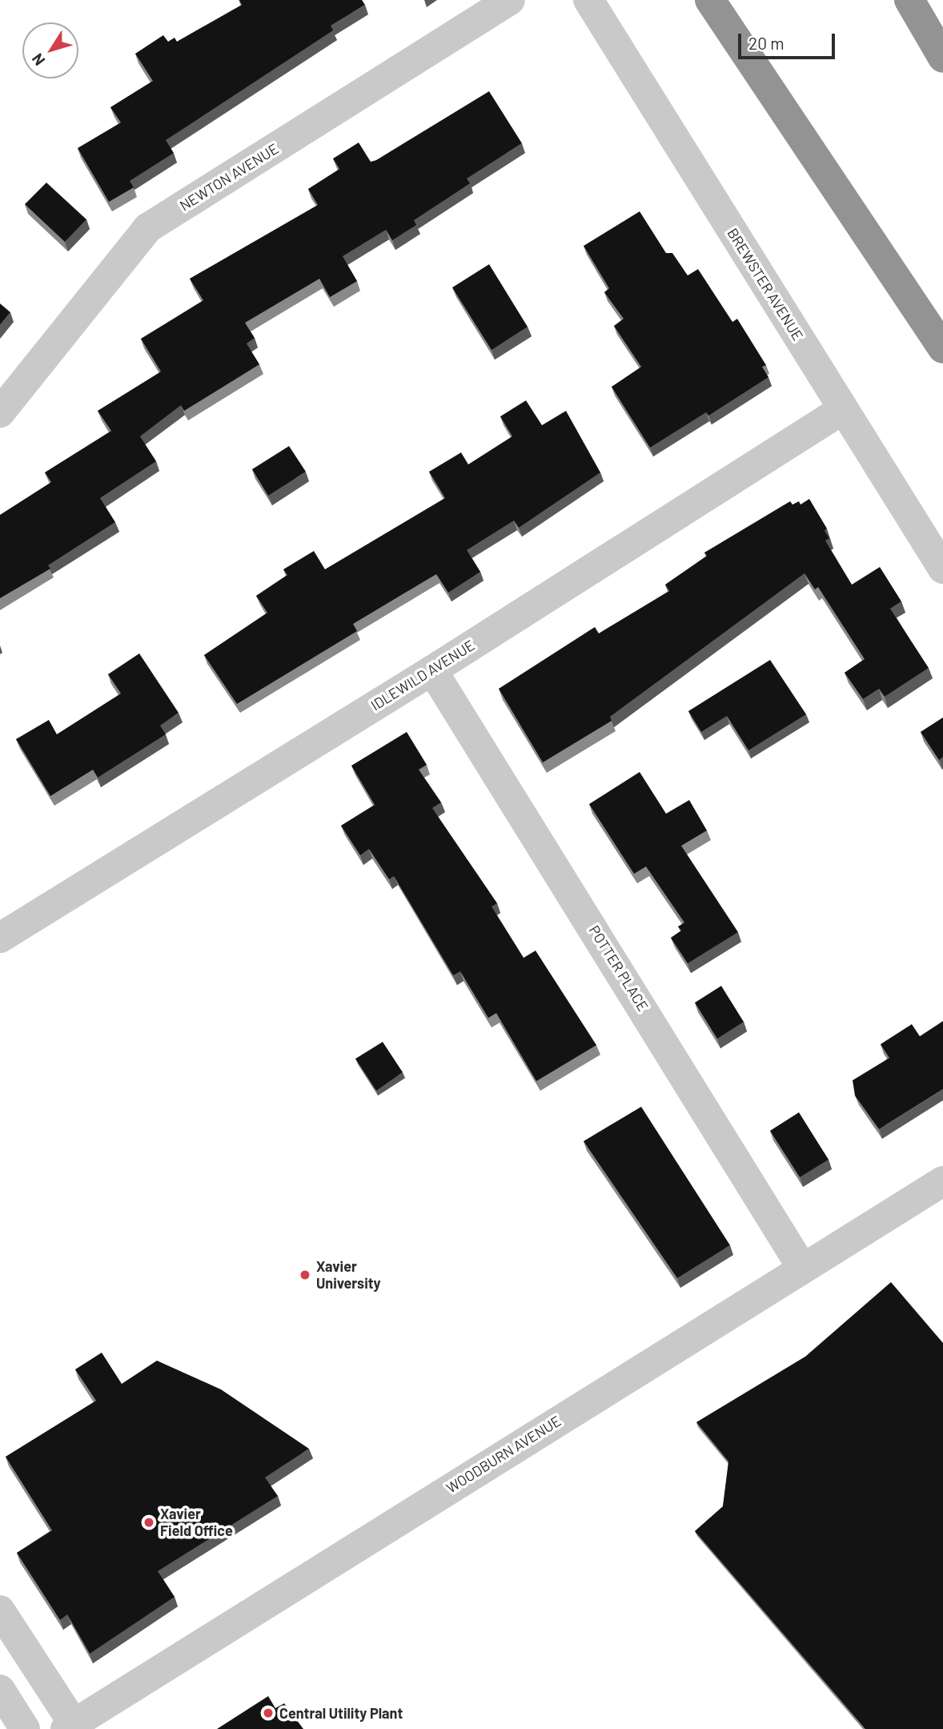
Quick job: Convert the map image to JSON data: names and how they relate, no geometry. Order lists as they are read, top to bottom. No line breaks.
{"streets":{"street":["NEWTON AVENUE","BREWSTER AVENUE","IDLEWILD AVENUE","POTTER PLACE","WOODBURN AVENUE"]},"crossings":[["BREWSTER AVENUE","IDLEWILD AVENUE"],["IDLEWILD AVENUE","POTTER PLACE"],["POTTER PLACE","WOODBURN AVENUE"]],"places":["Xavier University","Xavier Field Office","Central Utility Plant"],"scale_bar":"20 m","north":"bottom left"}
